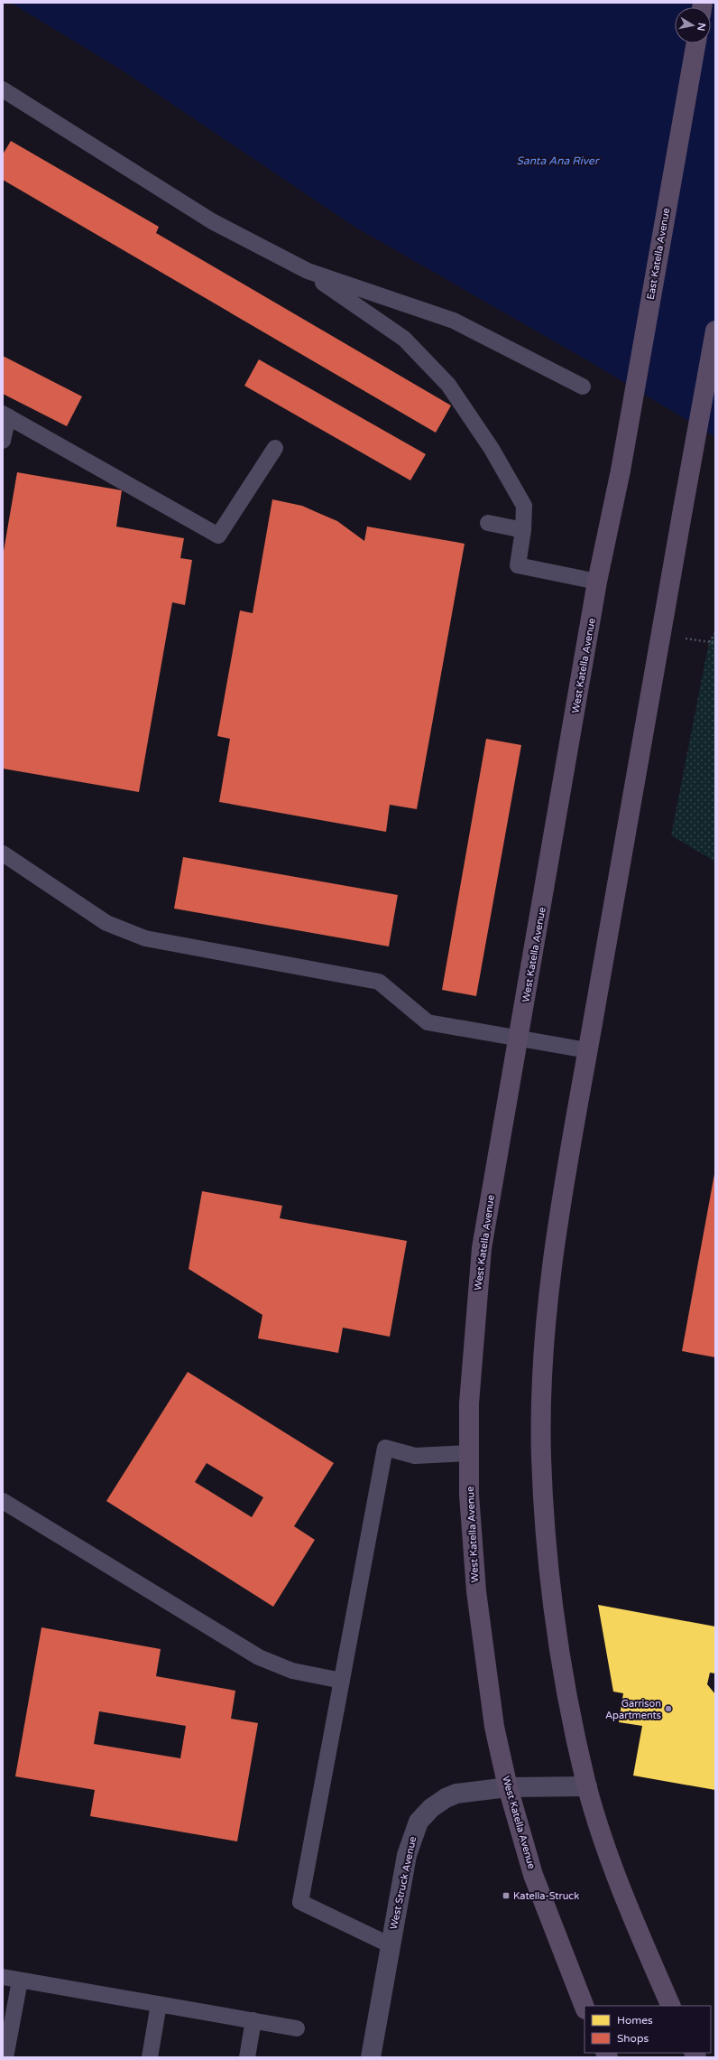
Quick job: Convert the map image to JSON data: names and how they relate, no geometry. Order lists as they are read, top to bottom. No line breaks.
{"streets":{"main road":["East Katella Avenue","West Katella Avenue"],"street":["West Struck Avenue"]},"crossings":[["East Katella Avenue","West Katella Avenue"],["West Katella Avenue","West Struck Avenue"]],"water":["Santa Ana River"],"places":{"other":["Garrison Apartments"],"transit":["Katella-Struck"]},"legend":["Homes","Shops"],"north":"right"}
